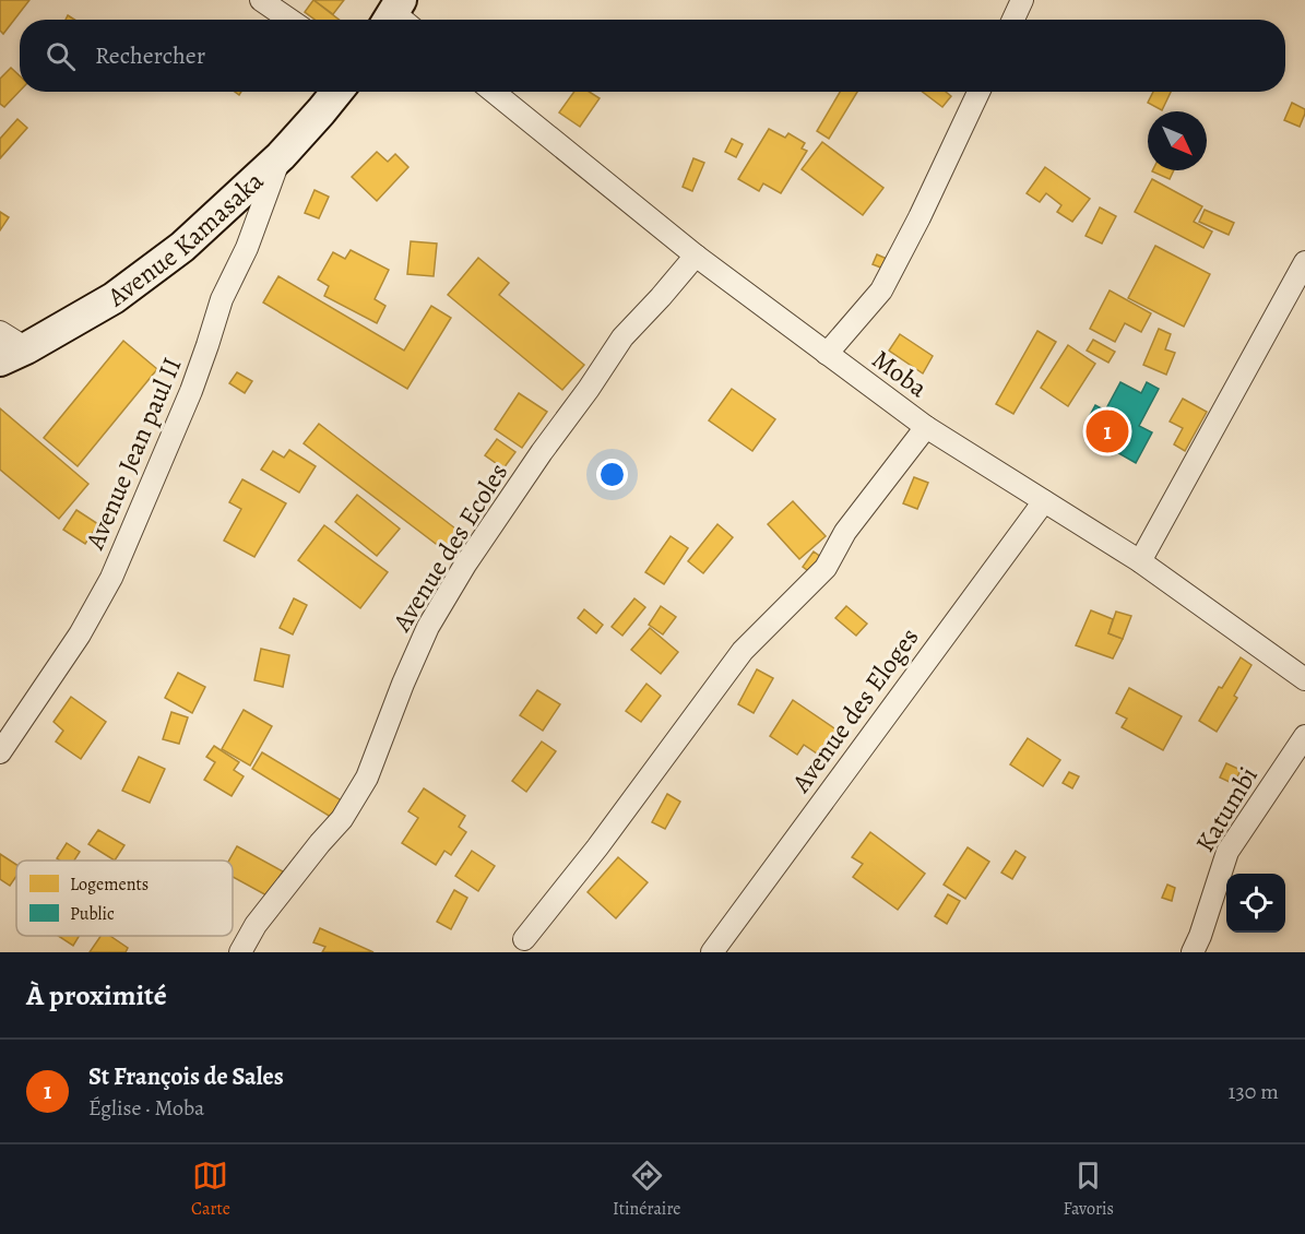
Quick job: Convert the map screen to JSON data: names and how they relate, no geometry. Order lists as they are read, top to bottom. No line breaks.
{"streets":{"street":["Avenue Kamasaka","Moba","Avenue Jean paul II","Avenue des Ecoles","Avenue des Eloges","Katumbi"]},"crossings":[["Avenue Kamasaka","Avenue Jean paul II"],["Moba","Avenue des Ecoles"],["Moba","Avenue des Eloges"]],"legend":["Logements","Public"],"north":"bottom right","page":{"search":"Rechercher","pins":"1","heading":"À proximité","list":[{"mark":"1","name":"St François de Sales","note":"Église · Moba","value":"130 m"}],"nav":["Carte","Itinéraire","Favoris"]}}
